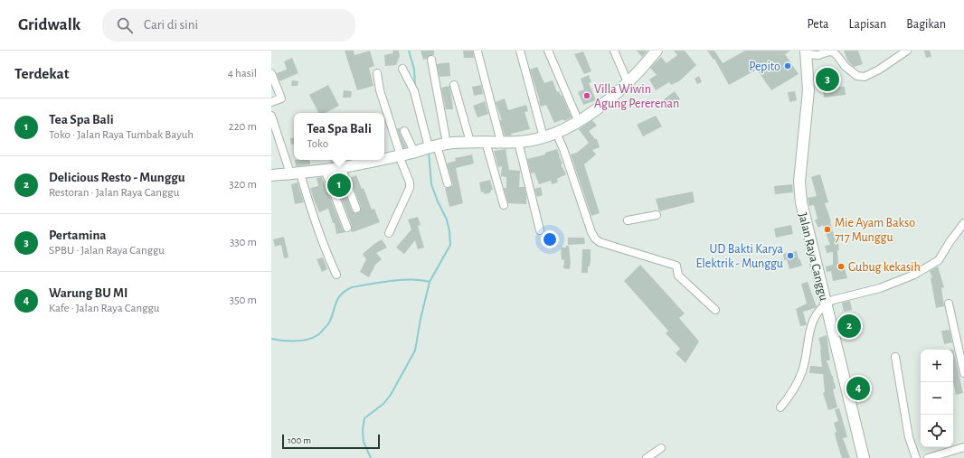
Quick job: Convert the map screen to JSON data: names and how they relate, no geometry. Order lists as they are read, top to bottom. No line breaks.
{"streets":{"main road":["Jalan Raya Canggu"]},"places":["Pepito","Villa Wiwin Agung Pererenan","Mie Ayam Bakso 717 Munggu","UD Bakti Karya Elektrik - Munggu","Gubug kekasih"],"scale_bar":"100 m","page":{"header":"Gridwalk","search":"Cari di sini","nav":["Peta","Lapisan","Bagikan"],"heading":["Terdekat","4 hasil"],"pins":["3","1","2","4"],"list":[{"mark":"1","name":"Tea Spa Bali","note":"Toko · Jalan Raya Tumbak Bayuh","value":"220 m"},{"mark":"2","name":"Delicious Resto - Munggu","note":"Restoran · Jalan Raya Canggu","value":"320 m"},{"mark":"3","name":"Pertamina","note":"SPBU · Jalan Raya Canggu","value":"330 m"},{"mark":"4","name":"Warung BU MI","note":"Kafe · Jalan Raya Canggu","value":"350 m"}],"popup":["Tea Spa Bali","Toko"],"map_buttons":["+","−"],"scale":"100 m"}}
